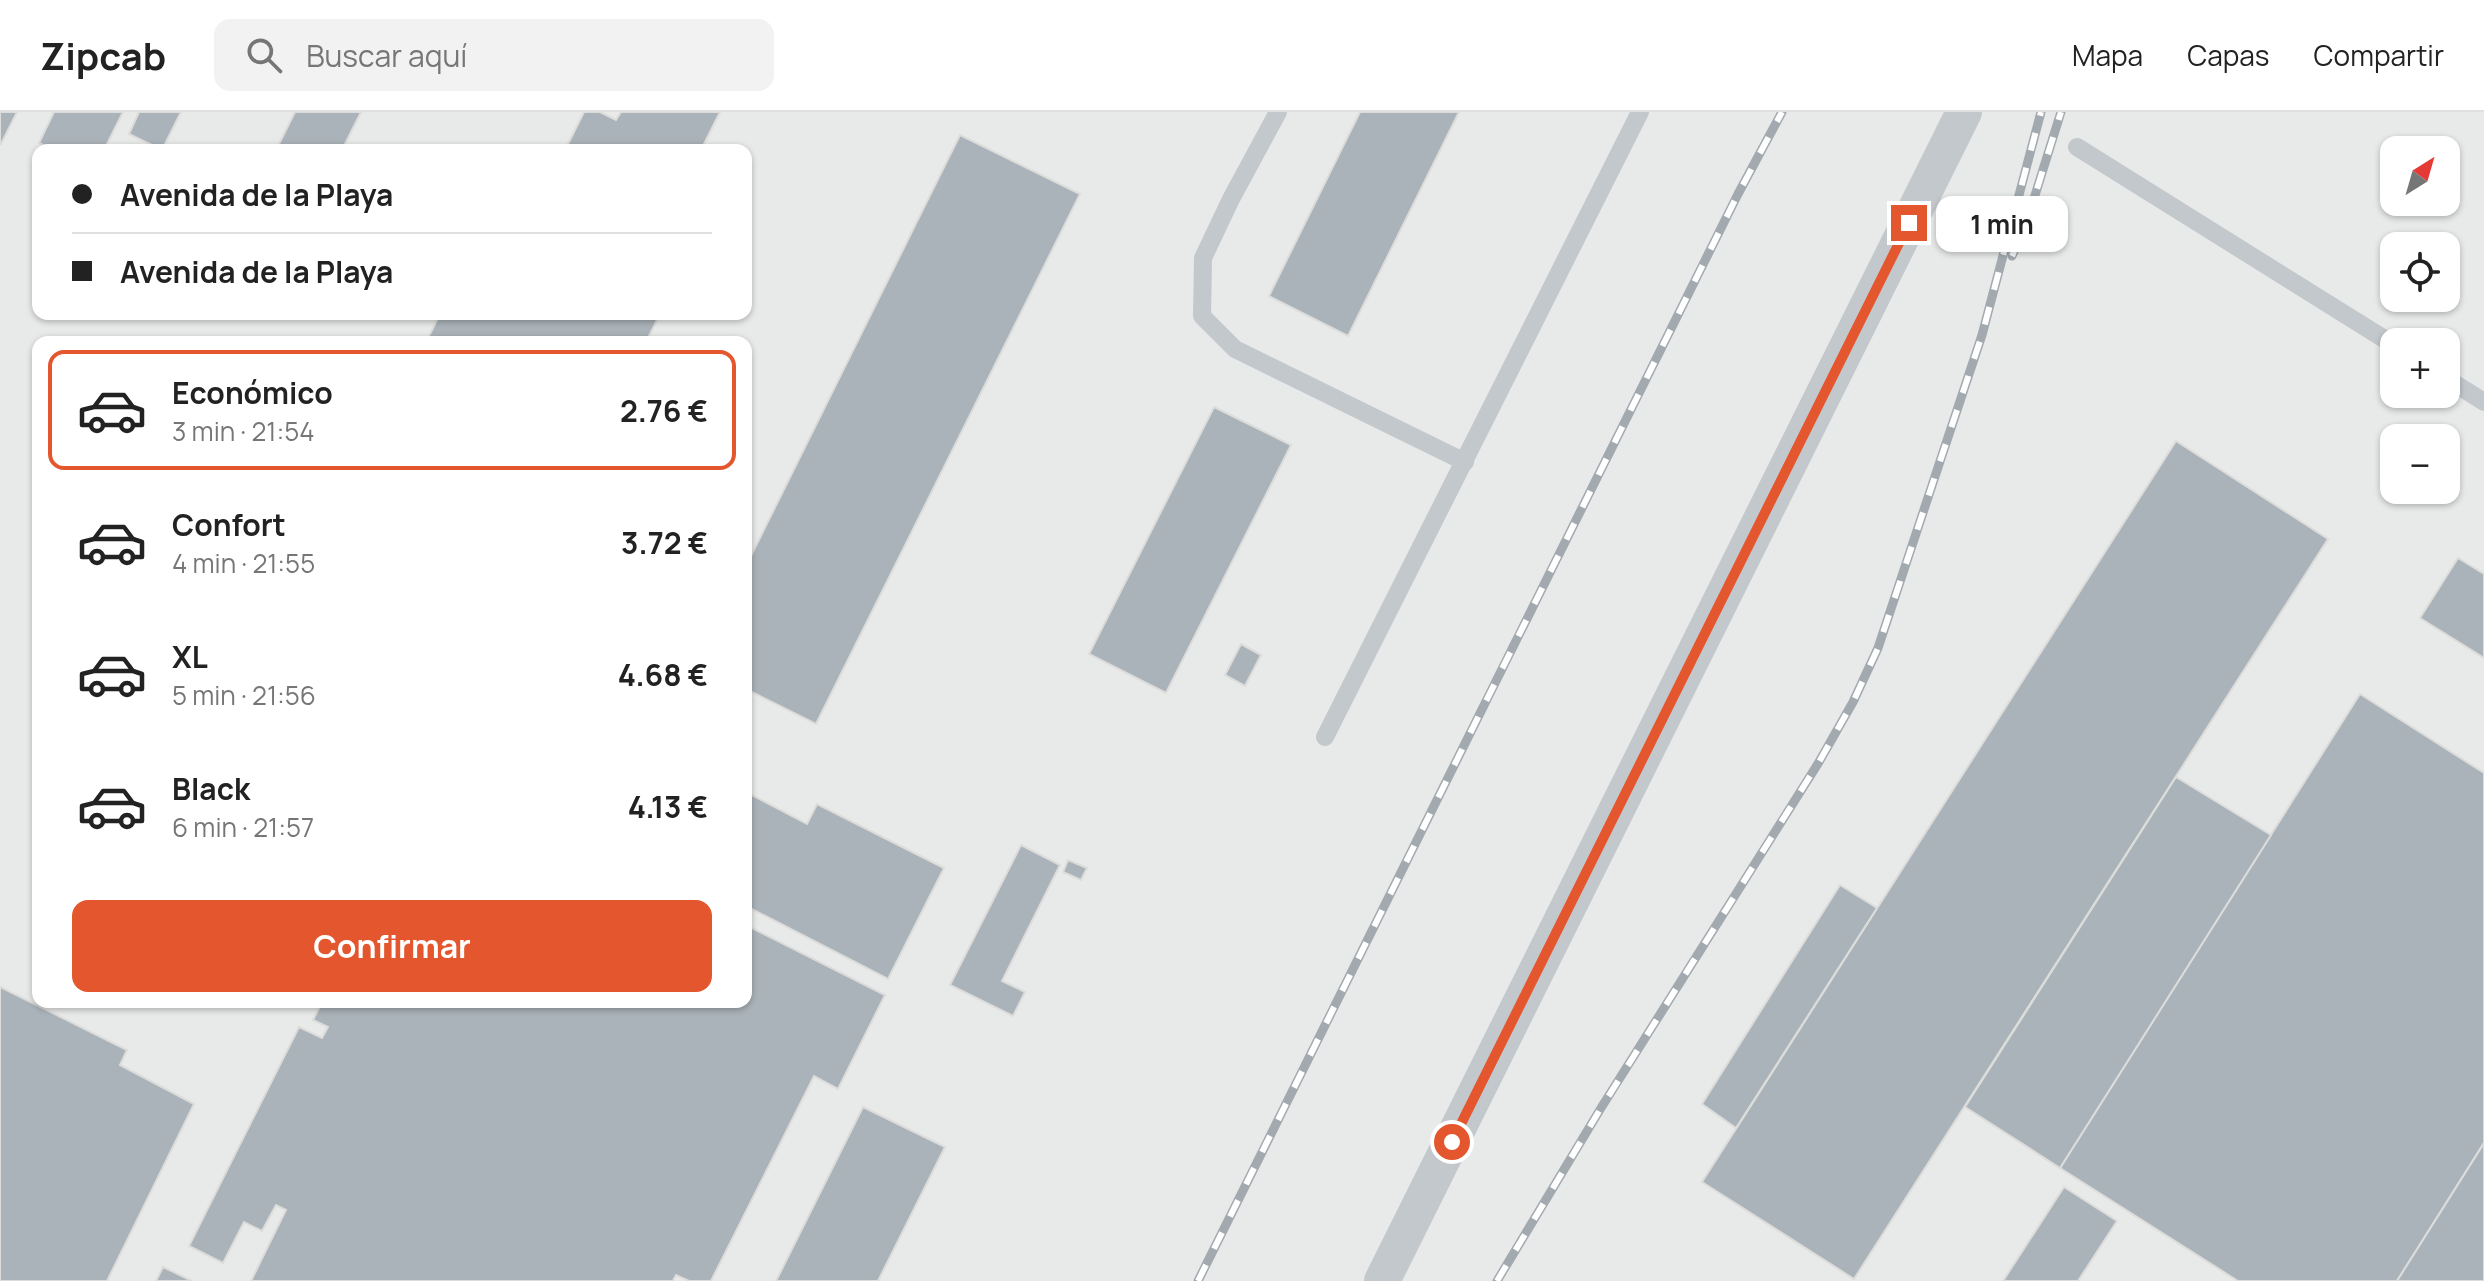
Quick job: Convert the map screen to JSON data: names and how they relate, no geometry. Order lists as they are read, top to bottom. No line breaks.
{"north":"top right","page":{"header":"Zipcab","search":"Buscar aquí","nav":["Mapa","Capas","Compartir"],"map_buttons":["+","−"],"banner":["Avenida de la Playa","Avenida de la Playa"],"bubble":"1 min","list":[{"name":"Económico","note":"3 min · 21:54","value":"2.76 €"},{"name":"Confort","note":"4 min · 21:55","value":"3.72 €"},{"name":"XL","note":"5 min · 21:56","value":"4.68 €"},{"name":"Black","note":"6 min · 21:57","value":"4.13 €"}],"buttons":"Confirmar"}}
